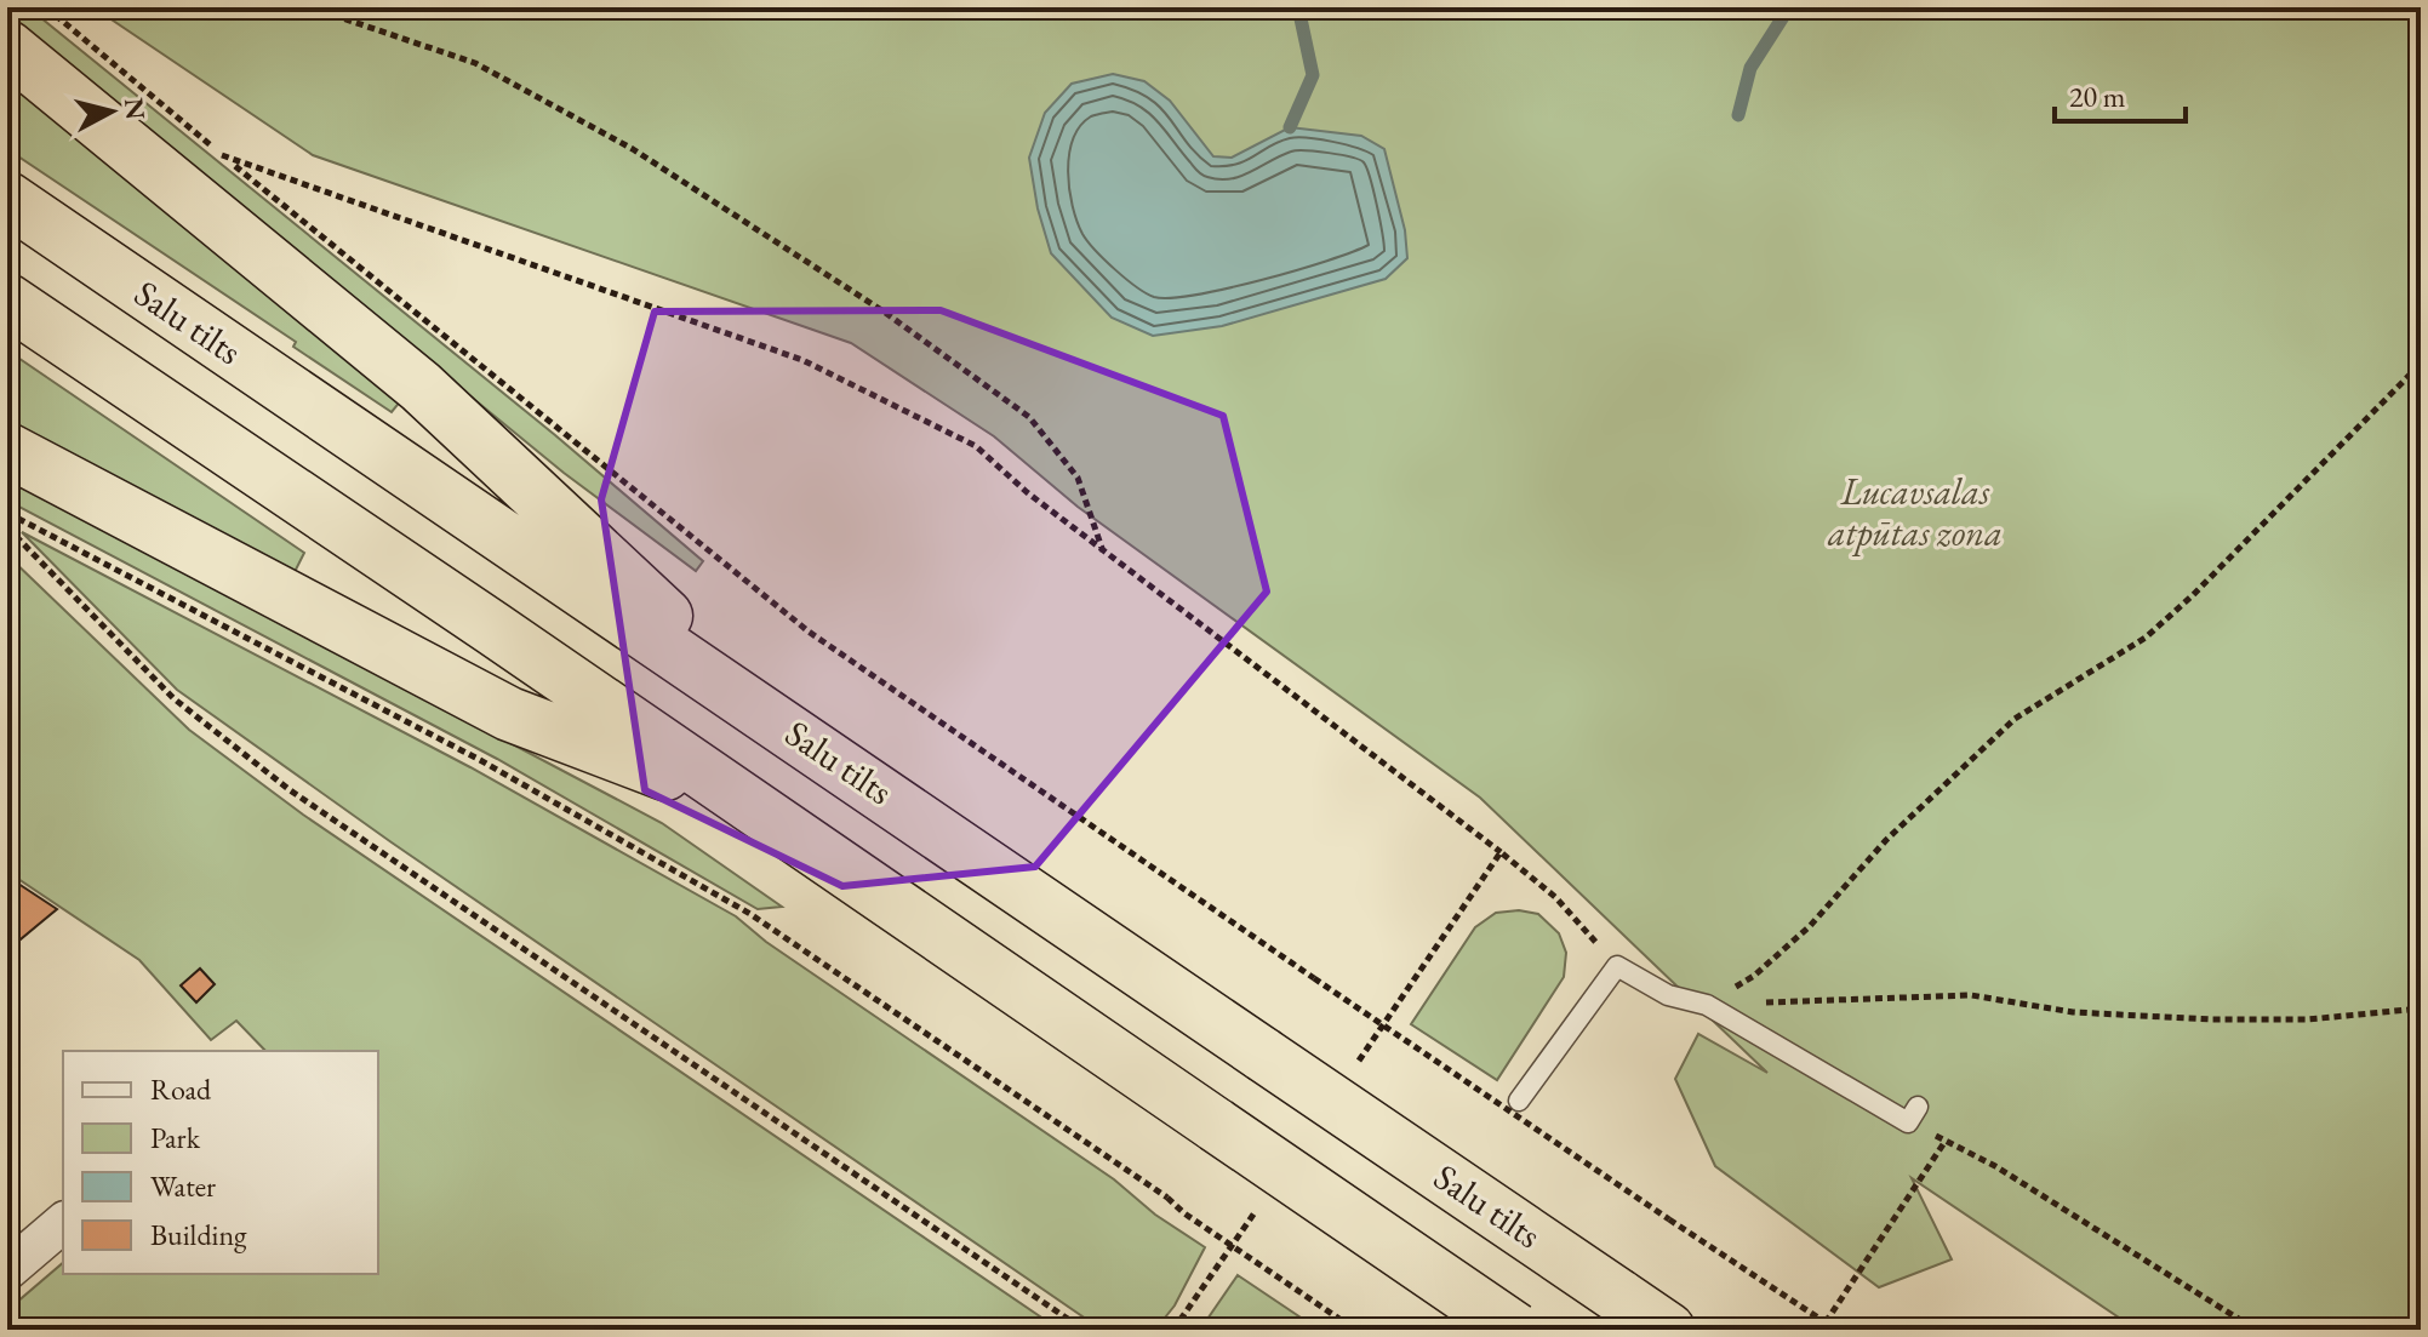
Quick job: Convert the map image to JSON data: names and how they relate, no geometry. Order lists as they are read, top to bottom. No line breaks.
{"streets":{"highway":["Salu tilts"]},"parks":["Lucavsalas atpūtas zona"],"legend":["Road","Park","Water","Building"],"scale_bar":"20 m","north":"right"}
